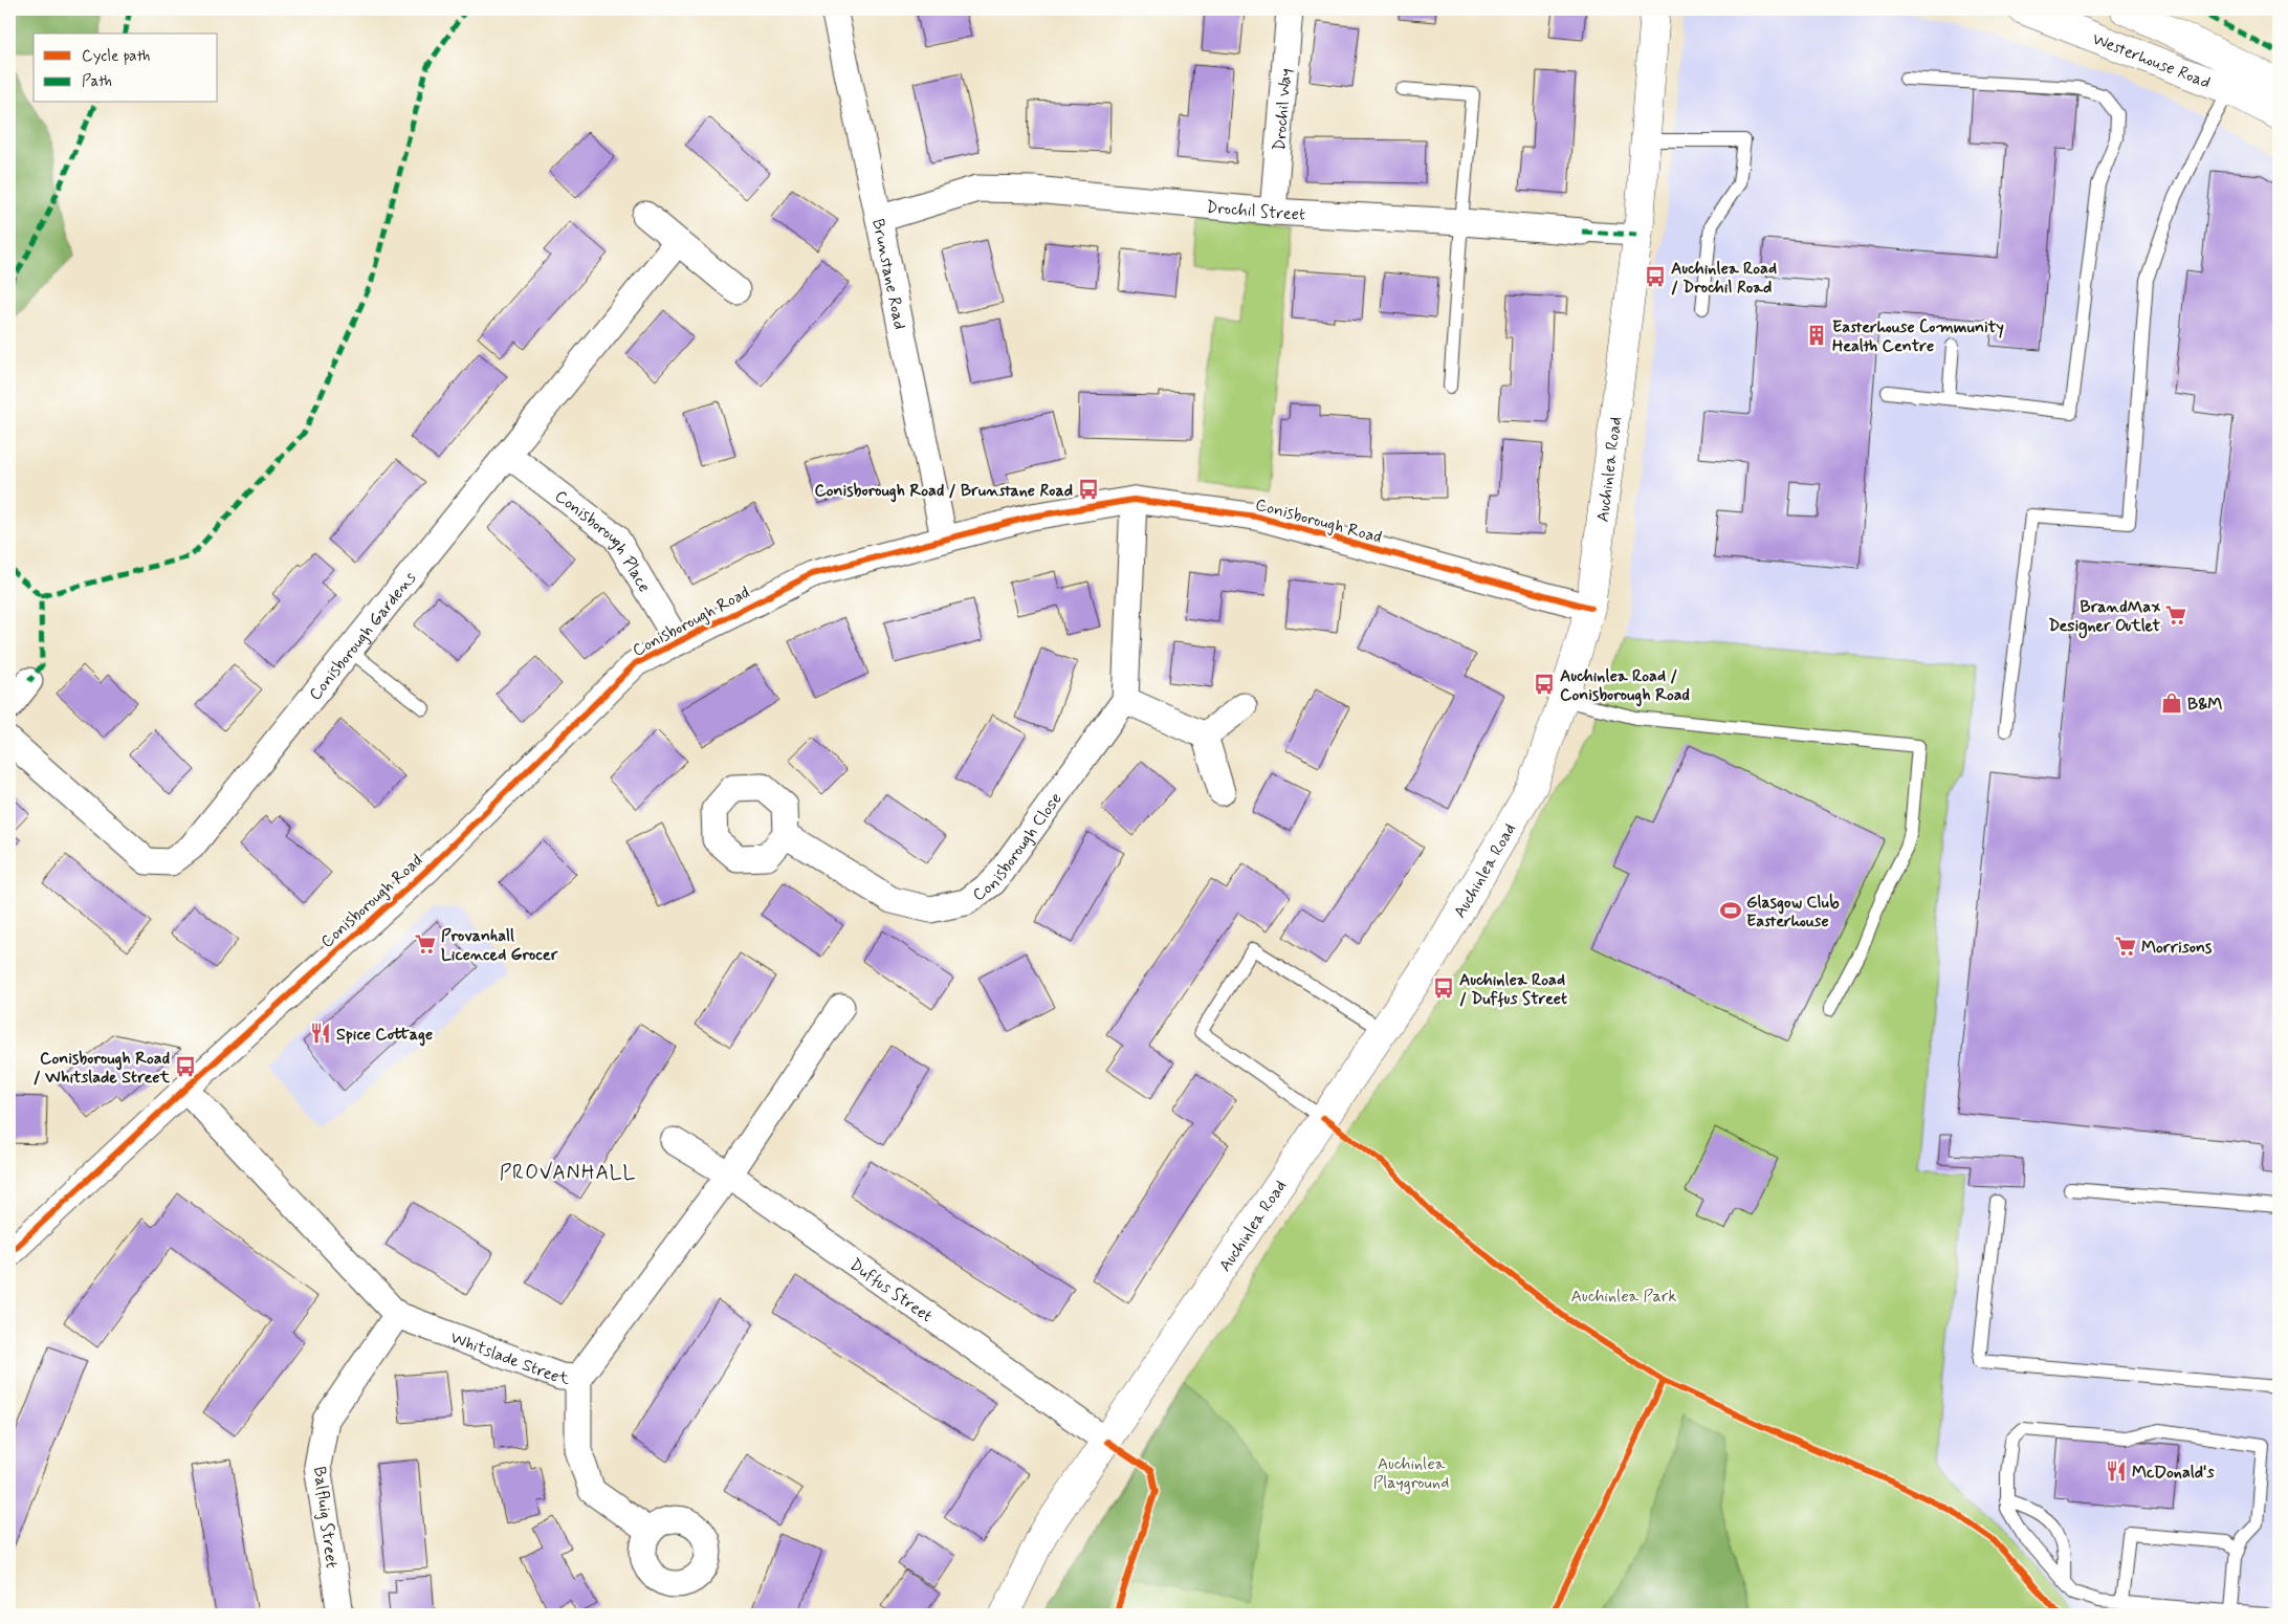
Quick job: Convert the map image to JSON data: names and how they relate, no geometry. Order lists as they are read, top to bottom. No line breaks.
{"streets":{"street":["Westerhouse Road","Drochil Way","Drochil Street","Brunstane Road","Auchinlea Road","Conisborough Road","Conisborough Place","Conisborough Gardens","Conisborough Close","Duffus Street","Whitslade Street","Balfluig Street"]},"crossings":[["Drochil Way","Drochil Street"],["Drochil Street","Brunstane Road"],["Drochil Street","Auchinlea Road"],["Brunstane Road","Conisborough Road"],["Auchinlea Road","Conisborough Road"],["Auchinlea Road","Duffus Street"],["Conisborough Road","Conisborough Place"],["Conisborough Road","Whitslade Street"],["Conisborough Place","Conisborough Gardens"],["Duffus Street","Whitslade Street"],["Whitslade Street","Balfluig Street"]],"districts":["PROVANHALL"],"parks":["Auchinlea Park","Auchinlea Playground"],"places":{"bus stop":["Auchinlea Road / Drochil Road","Conisborough Road / Brunstane Road","Auchinlea Road / Conisborough Road","Auchinlea Road / Duffus Street","Conisborough Road / Whitslade Street"],"building":["Easterhouse Community Health Centre"],"supermarket":["BrandMax Designer Outlet","Provanhall Licenced Grocer","Morrisons"],"shop":["B&M"],"sports":["Glasgow Club Easterhouse"],"restaurant":["Spice Cottage","McDonald's"]},"legend":["Cycle path","Path"]}
